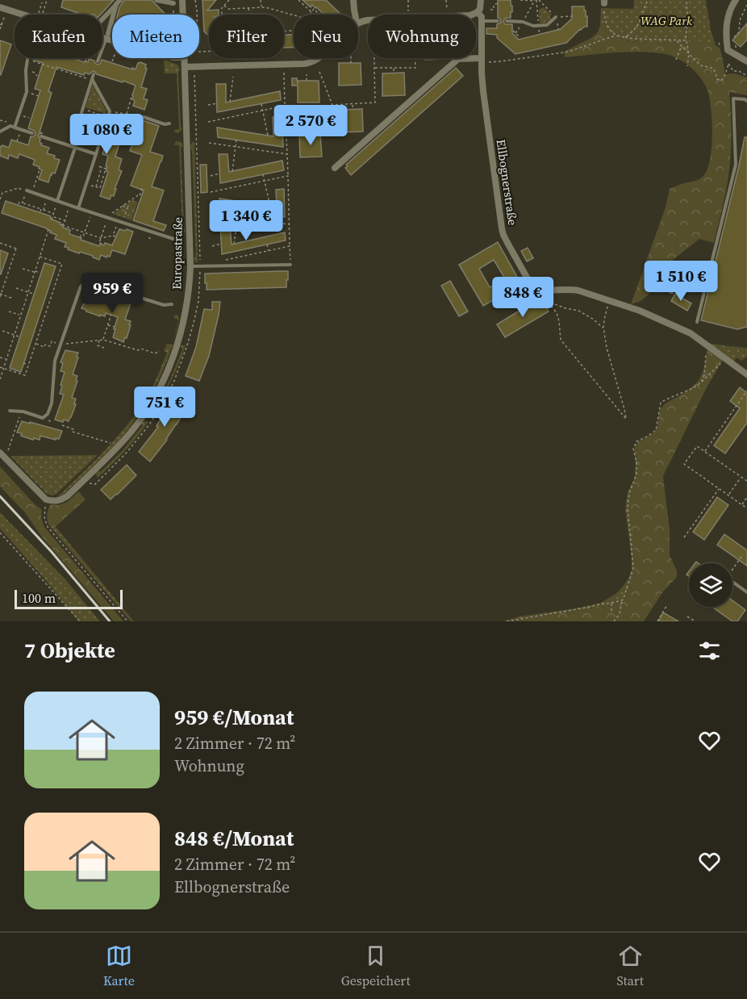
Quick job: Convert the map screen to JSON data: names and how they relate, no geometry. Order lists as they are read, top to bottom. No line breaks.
{"streets":{"street":["Ellbognerstraße","Europastraße"]},"parks":["WAG Park"],"scale_bar":"100 m","page":{"chip":["Kaufen","Mieten","Filter","Neu","Wohnung"],"price":["2 570 €","1 080 €","1 340 €","1 510 €","959 €","848 €","751 €"],"scale":"100 m","heading":"7 Objekte","list":[{"name":"959 €/Monat","note":"2 Zimmer · 72 m² · Wohnung"},{"name":"848 €/Monat","note":"2 Zimmer · 72 m² · Ellbognerstraße"}],"tabs":["Karte","Gespeichert","Start"]}}
